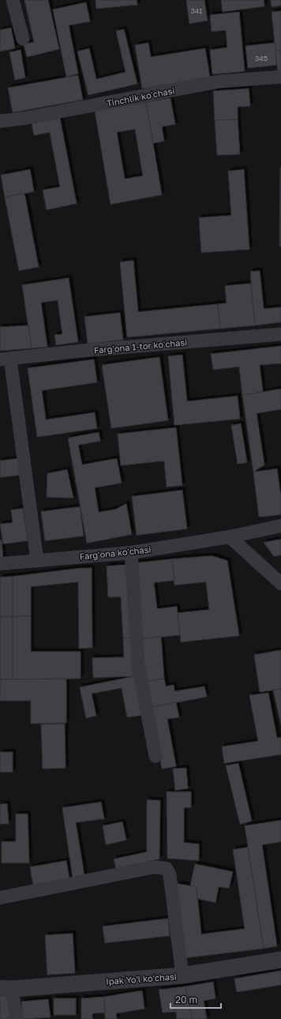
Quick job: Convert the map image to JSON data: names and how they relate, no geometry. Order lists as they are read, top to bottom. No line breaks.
{"streets":{"street":["Tinchlik koʻchasi","Fargʻona 1-tor koʻchasi","Fargʻona koʻchasi","Ipak Yoʻl koʻchasi"]},"house_numbers":["341","345"],"scale_bar":"20 m"}
